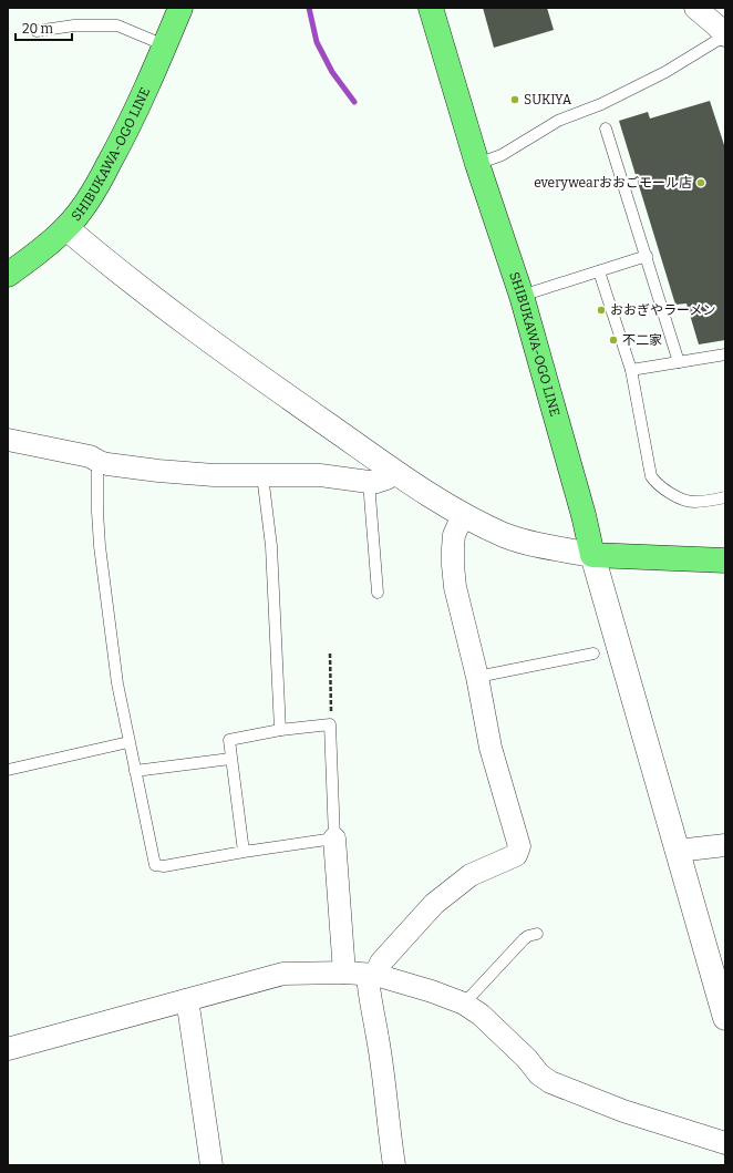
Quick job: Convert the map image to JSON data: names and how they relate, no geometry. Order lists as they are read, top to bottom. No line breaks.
{"streets":{"main road":["SHIBUKAWA-OGO LINE"]},"places":["SUKIYA","everywearおおごモール店","おおぎやラーメン","不二家"],"scale_bar":"20 m"}
